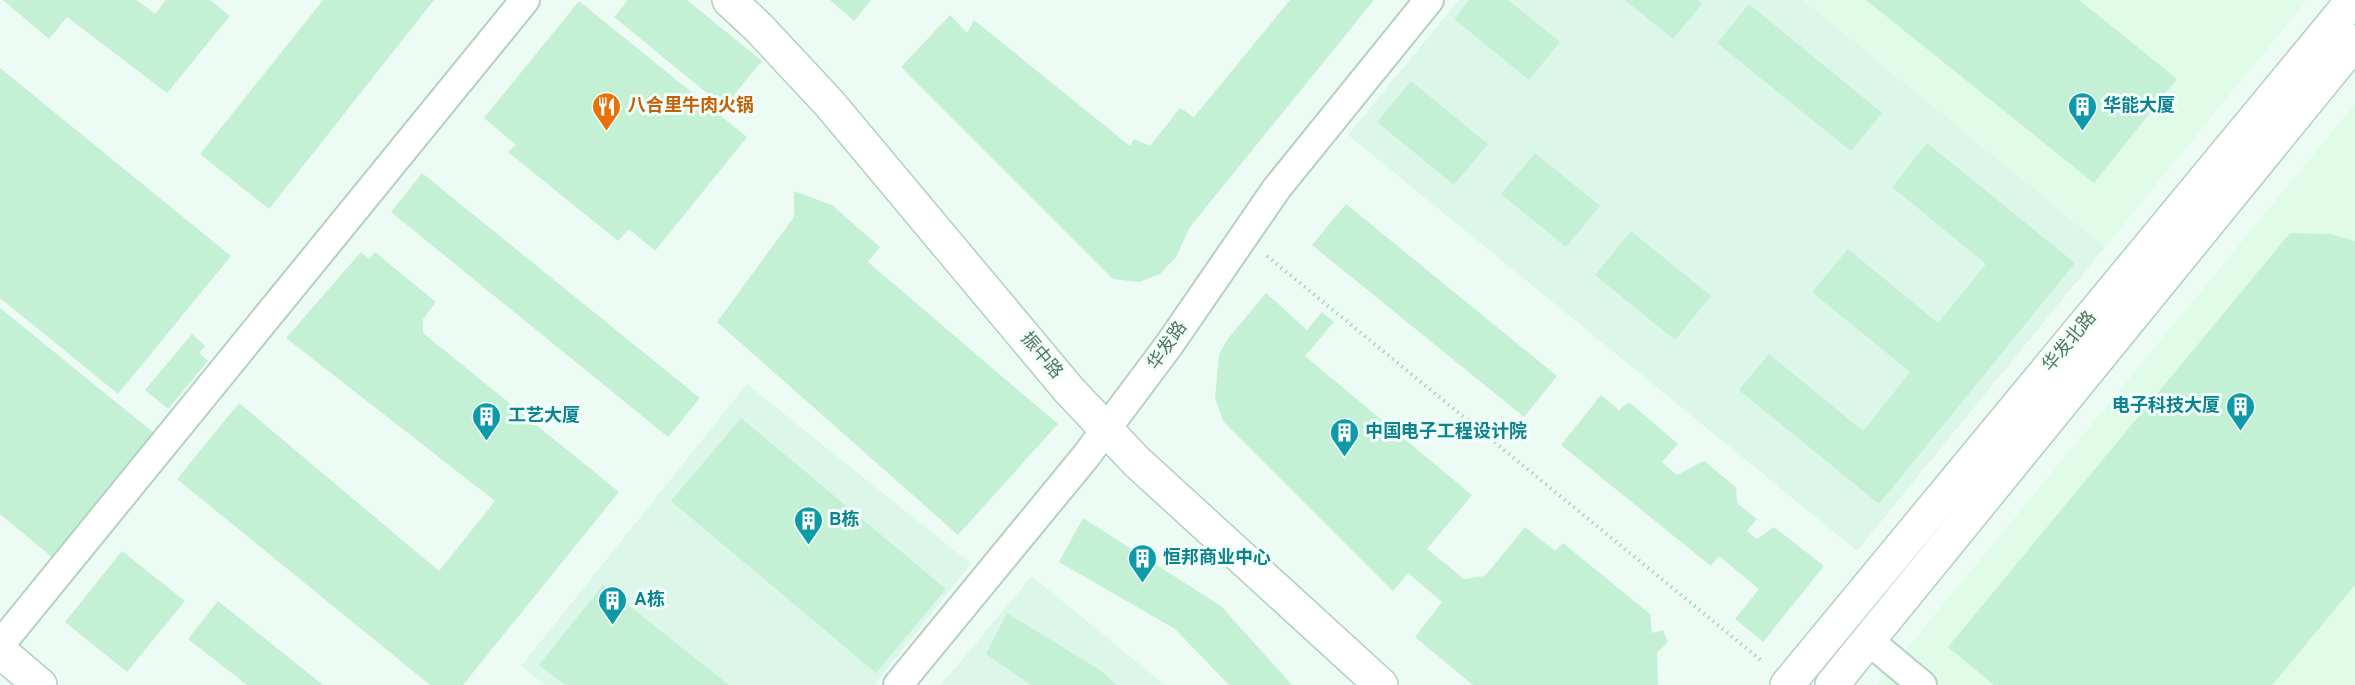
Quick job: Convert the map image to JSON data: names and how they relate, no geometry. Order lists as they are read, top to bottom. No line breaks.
{"streets":{"main road":["华发北路","振中路"],"street":["华发路"]},"crossings":[["华发路","振中路"]],"places":{"restaurant":["八合里牛肉火锅"],"building":["华能大厦","电子科技大厦","工艺大厦","中国电子工程设计院","B栋","恒邦商业中心","A栋"]}}
